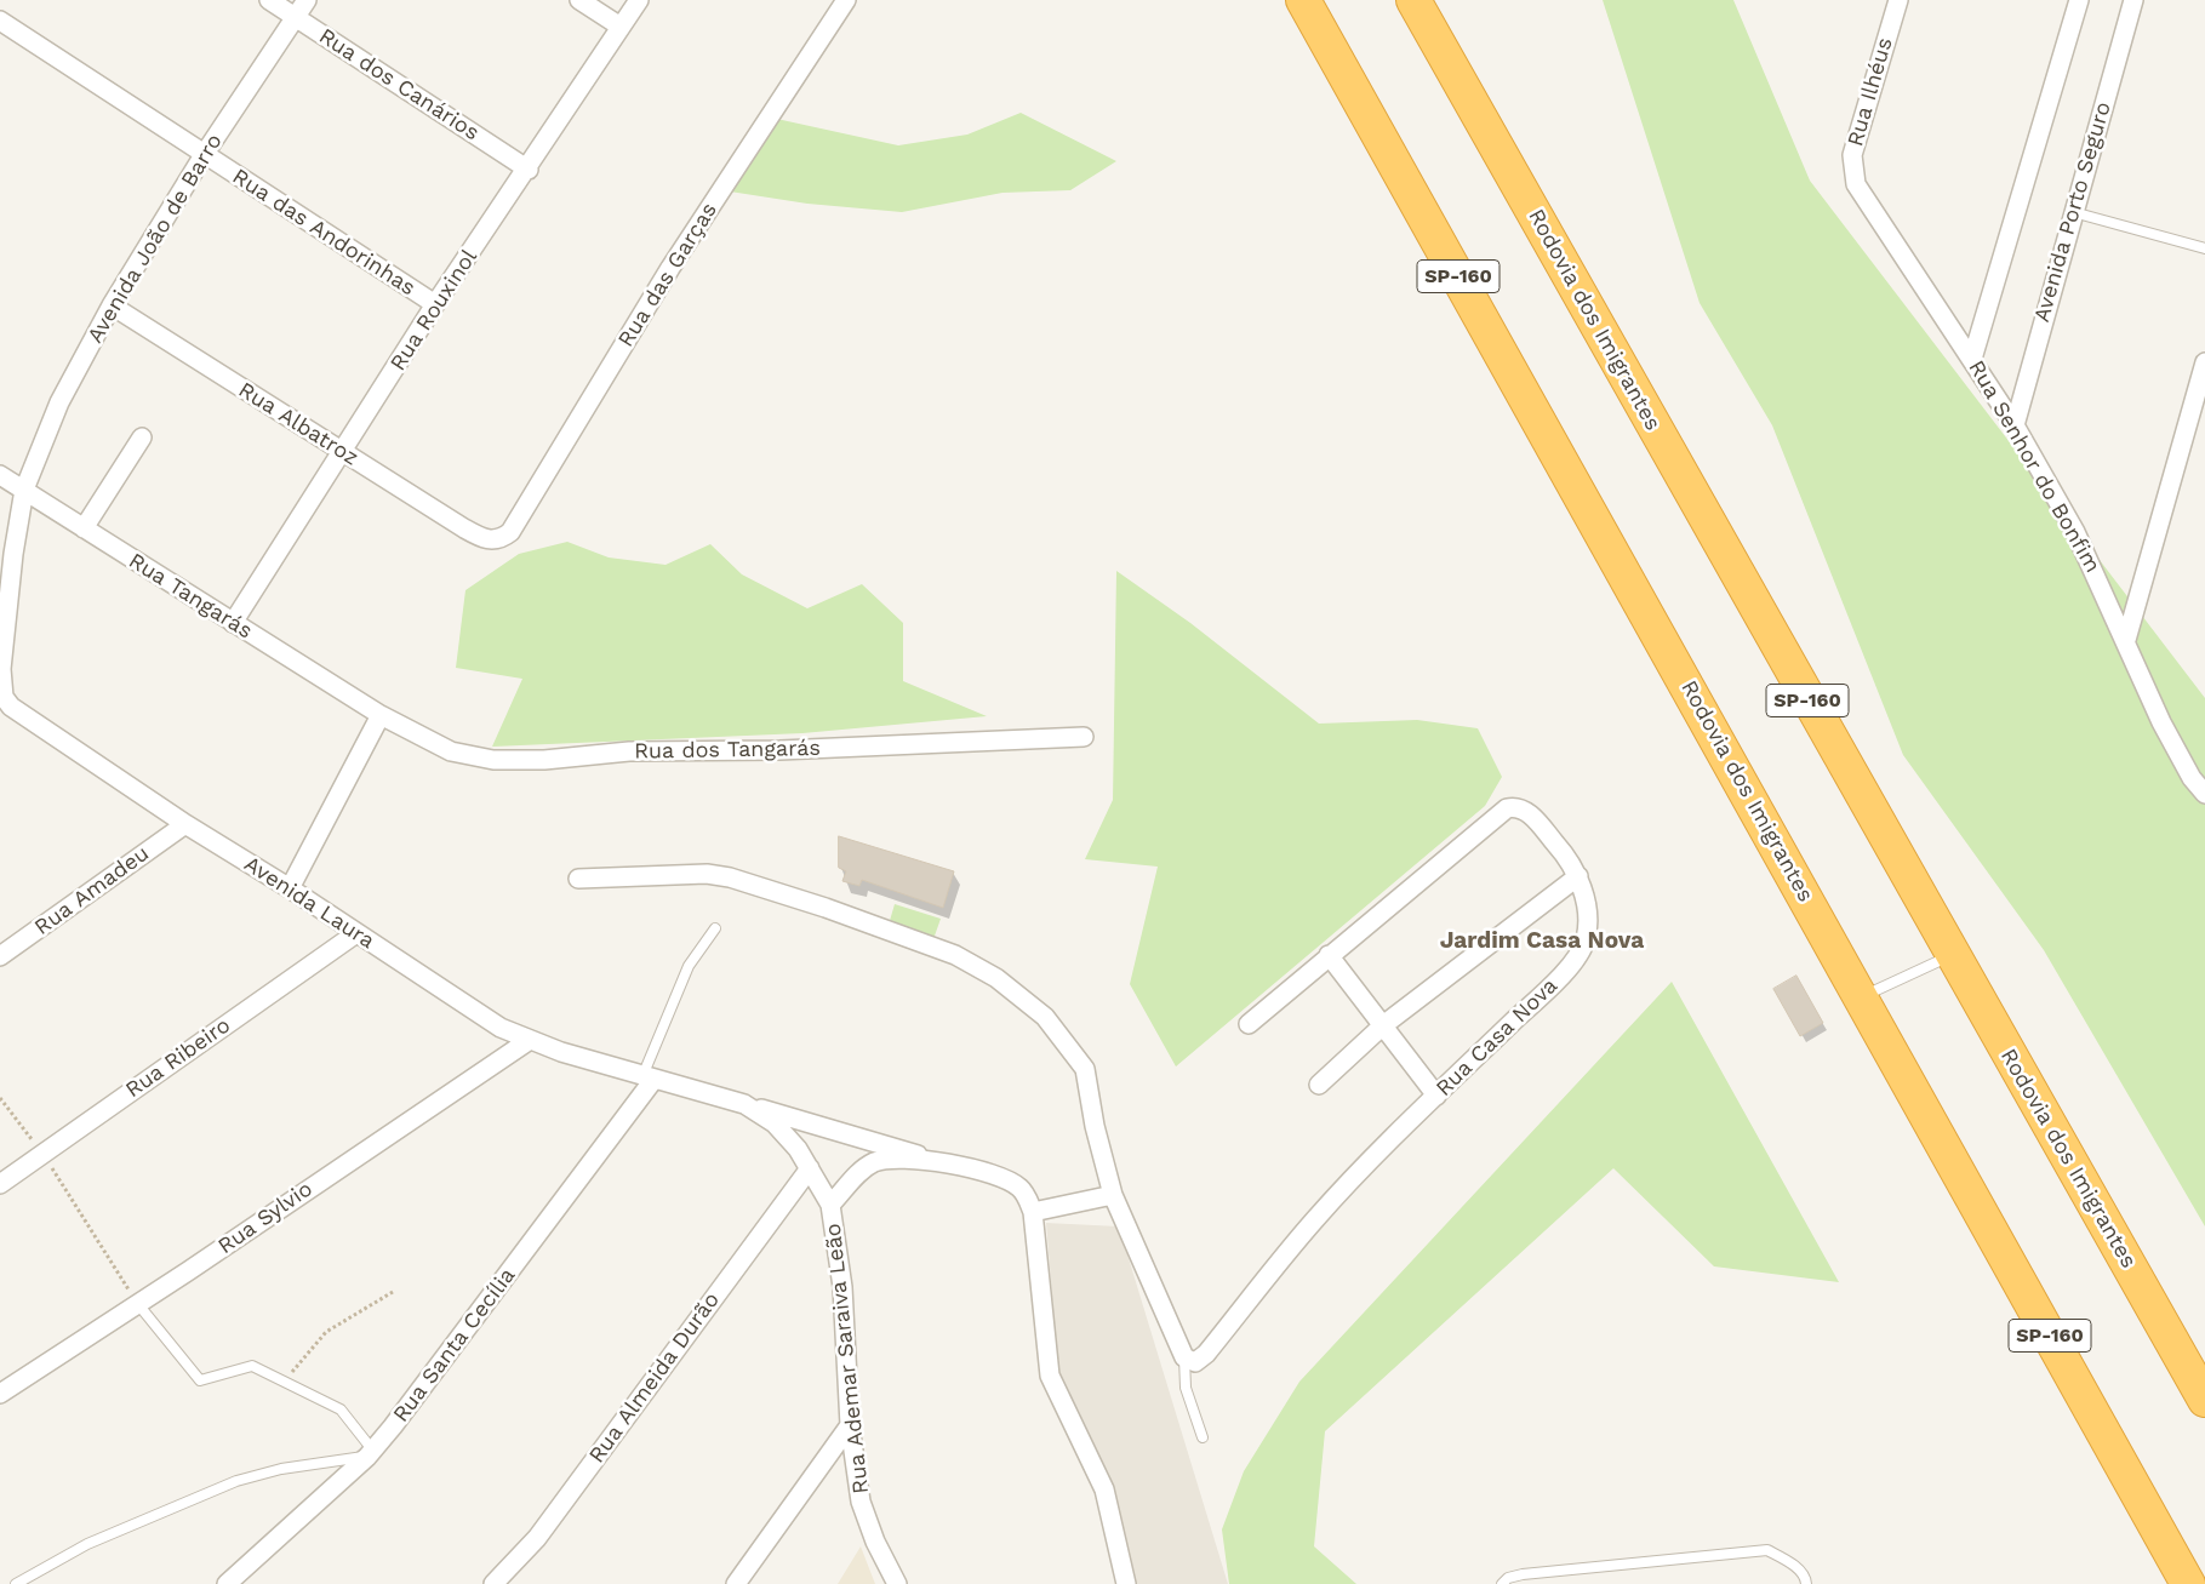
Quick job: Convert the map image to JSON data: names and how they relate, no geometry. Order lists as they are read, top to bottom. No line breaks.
{"streets":{"highway":["SP-160","Rodovia dos Imigrantes"],"street":["Rua dos Canários","Rua Ilhéus","Avenida Porto Seguro","Rua das Andorinhas","Avenida João de Barro","Rua das Garças","Rua Rouxinol","Rua Albatroz","Rua Senhor do Bonfim","Rua Tangarás","Rua dos Tangarás","Rua Amadeu","Avenida Laura","Rua Casa Nova","Rua Ribeiro","Rua Sylvio","Rua Santa Cecília","Rua Ademar Saraiva Leão","Rua Almeida Durão"]},"crossings":[["Rua dos Canários","Avenida João de Barro"],["Rua dos Canários","Rua Rouxinol"],["Rua Ilhéus","Rua Senhor do Bonfim"],["Avenida Porto Seguro","Rua Senhor do Bonfim"],["Rua das Andorinhas","Avenida João de Barro"],["Rua das Andorinhas","Rua Rouxinol"],["Avenida João de Barro","Rua Albatroz"],["Avenida João de Barro","Rua Tangarás"],["Avenida João de Barro","Avenida Laura"],["Rua das Garças","Rua Albatroz"],["Rua Rouxinol","Rua Albatroz"],["Rua Rouxinol","Rua Tangarás"],["Rua Tangarás","Rua dos Tangarás"],["Rua Tangarás","Avenida Laura"],["Rua Amadeu","Avenida Laura"],["Avenida Laura","Rua Ribeiro"],["Avenida Laura","Rua Sylvio"],["Avenida Laura","Rua Santa Cecília"],["Avenida Laura","Rua Ademar Saraiva Leão"],["Avenida Laura","Rua Almeida Durão"],["Rua Ademar Saraiva Leão","Rua Almeida Durão"]],"districts":["Jardim Casa Nova"]}
